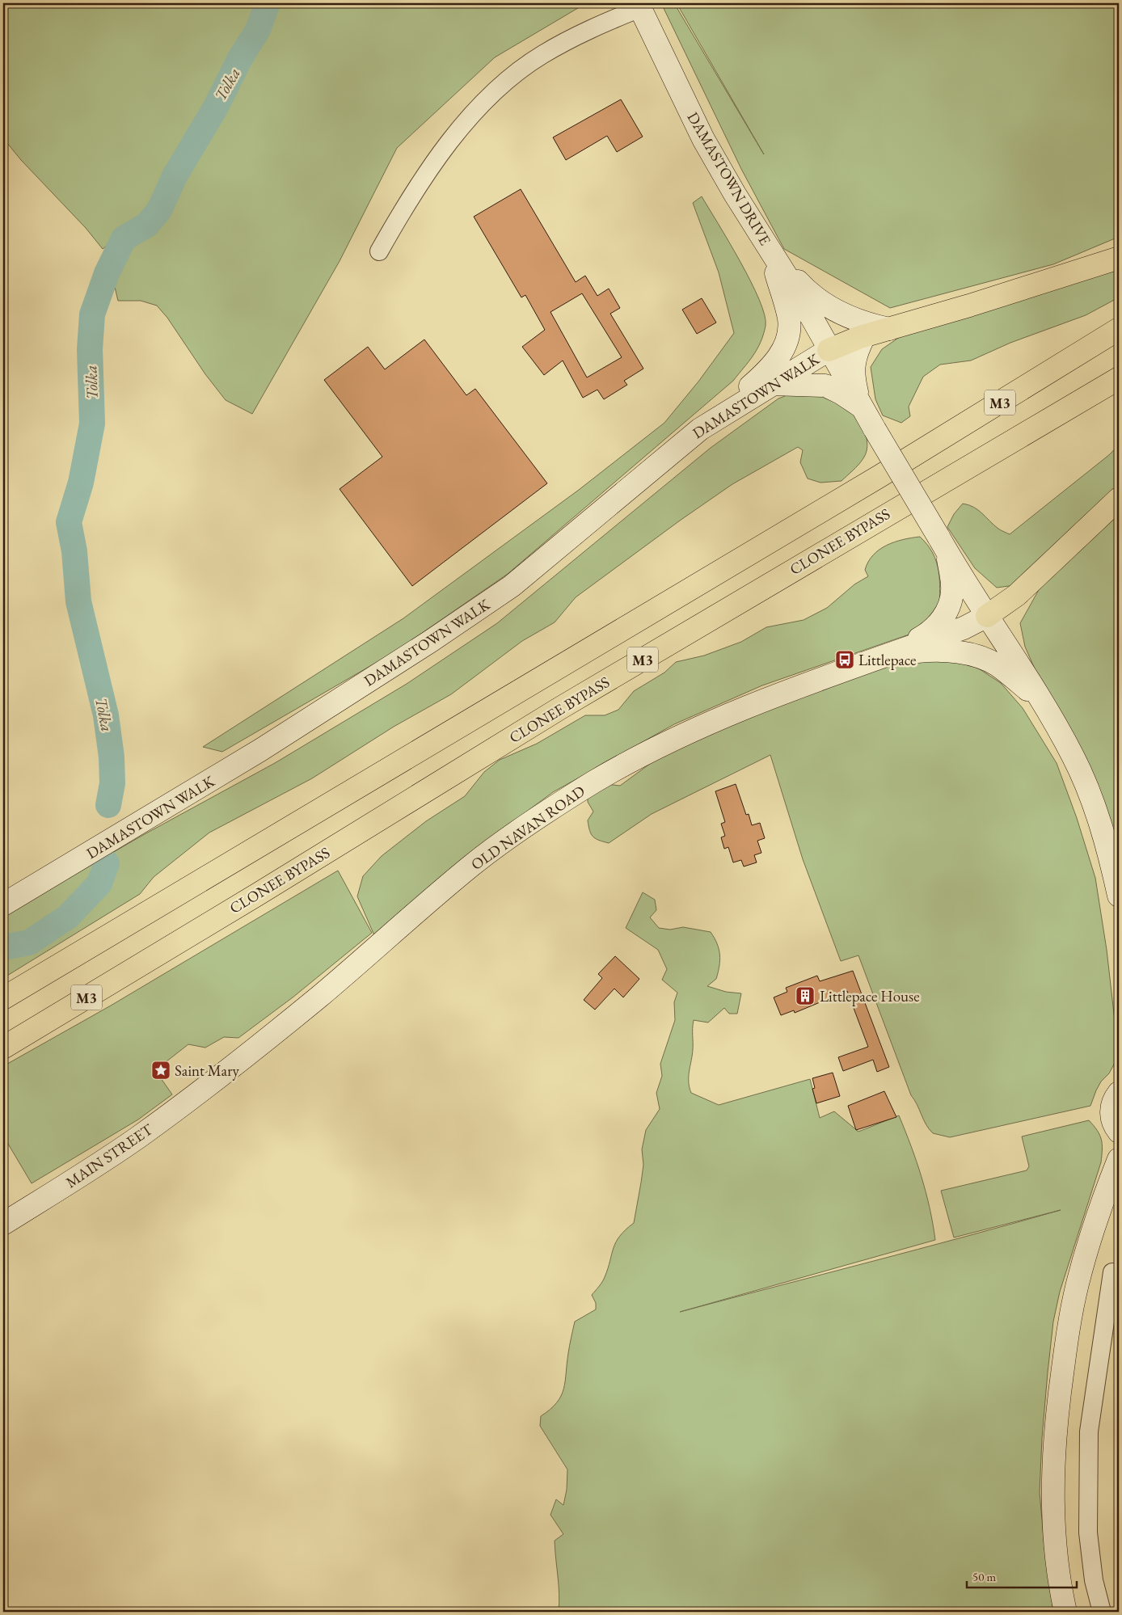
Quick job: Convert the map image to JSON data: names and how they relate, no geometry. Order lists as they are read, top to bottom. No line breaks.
{"streets":{"highway":["M3","CLONEE BYPASS"],"main road":["DAMASTOWN DRIVE","DAMASTOWN WALK","OLD NAVAN ROAD","MAIN STREET"]},"crossings":[["DAMASTOWN DRIVE","DAMASTOWN WALK"],["DAMASTOWN DRIVE","OLD NAVAN ROAD"],["OLD NAVAN ROAD","MAIN STREET"]],"water":["Tolka"],"places":{"bus stop":["Littlepace"],"building":["Littlepace House"],"place":["Saint Mary"]},"scale_bar":"50 m"}
